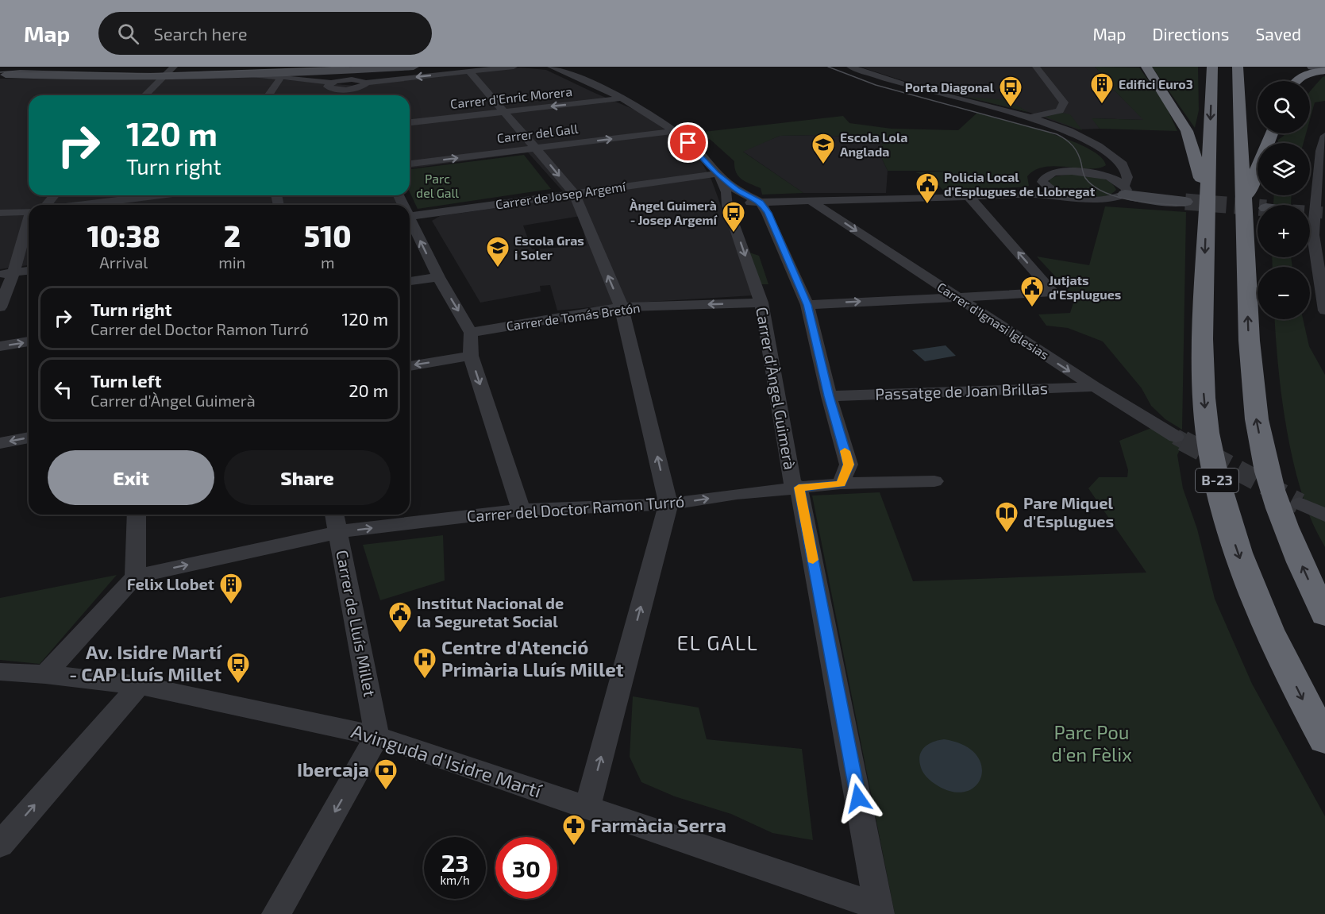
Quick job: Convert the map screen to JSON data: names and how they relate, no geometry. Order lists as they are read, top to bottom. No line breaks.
{"streets":{"highway":["B-23"],"street":["Carrer d'Enric Morera","Carrer del Gall","Carrer de Josep Argemí","Carrer de Tomás Bretón","Carrer d'Ignasi Iglesias","Carrer d'Àngel Guimerà","Passatge de Joan Brillas","Carrer del Doctor Ramon Turró","Carrer de Lluís Millet","Avinguda d'Isidre Martí"]},"crossings":[["Carrer d'Enric Morera","Carrer d'Àngel Guimerà"],["Carrer del Gall","Carrer d'Àngel Guimerà"],["Carrer de Josep Argemí","Carrer d'Àngel Guimerà"],["Carrer de Tomás Bretón","Carrer d'Àngel Guimerà"],["Carrer d'Ignasi Iglesias","Passatge de Joan Brillas"],["Carrer d'Àngel Guimerà","Carrer del Doctor Ramon Turró"],["Carrer d'Àngel Guimerà","Avinguda d'Isidre Martí"],["Carrer del Doctor Ramon Turró","Carrer de Lluís Millet"],["Carrer de Lluís Millet","Avinguda d'Isidre Martí"]],"one_way":["Carrer d'Enric Morera","Carrer de Tomás Bretón","Carrer del Doctor Ramon Turró"],"districts":["EL GALL"],"parks":["Parc del Gall","Parc Pou d'en Fèlix"],"places":{"building":["Edifici Euro3","Felix Llobet"],"bus stop":["Porta Diagonal","Àngel Guimerà - Josep Argemí","Av. Isidre Martí - CAP Lluís Millet"],"school or university":["Escola Lola Anglada","Escola Gras i Soler"],"public building":["Policia Local d'Esplugues de Llobregat","Jutjats d'Esplugues","Institut Nacional de la Seguretat Social"],"library":["Pare Miquel d'Esplugues"],"hospital":["Centre d'Atenció Primària Lluís Millet"],"bank":["Ibercaja"],"pharmacy":["Farmàcia Serra"]},"page":{"header":"Map","search":"Search here","nav":["Map","Directions","Saved"],"map_buttons":["+","−"],"turn":["120 m","Turn right"],"eta":["10:38","Arrival","2","min","510","m"],"list":[{"name":"Turn right","note":"Carrer del Doctor Ramon Turró","value":"120 m"},{"name":"Turn left","note":"Carrer d'Àngel Guimerà","value":"20 m"}],"buttons":["Exit","Share"],"speed":"23 km/h","limit":"30"}}
